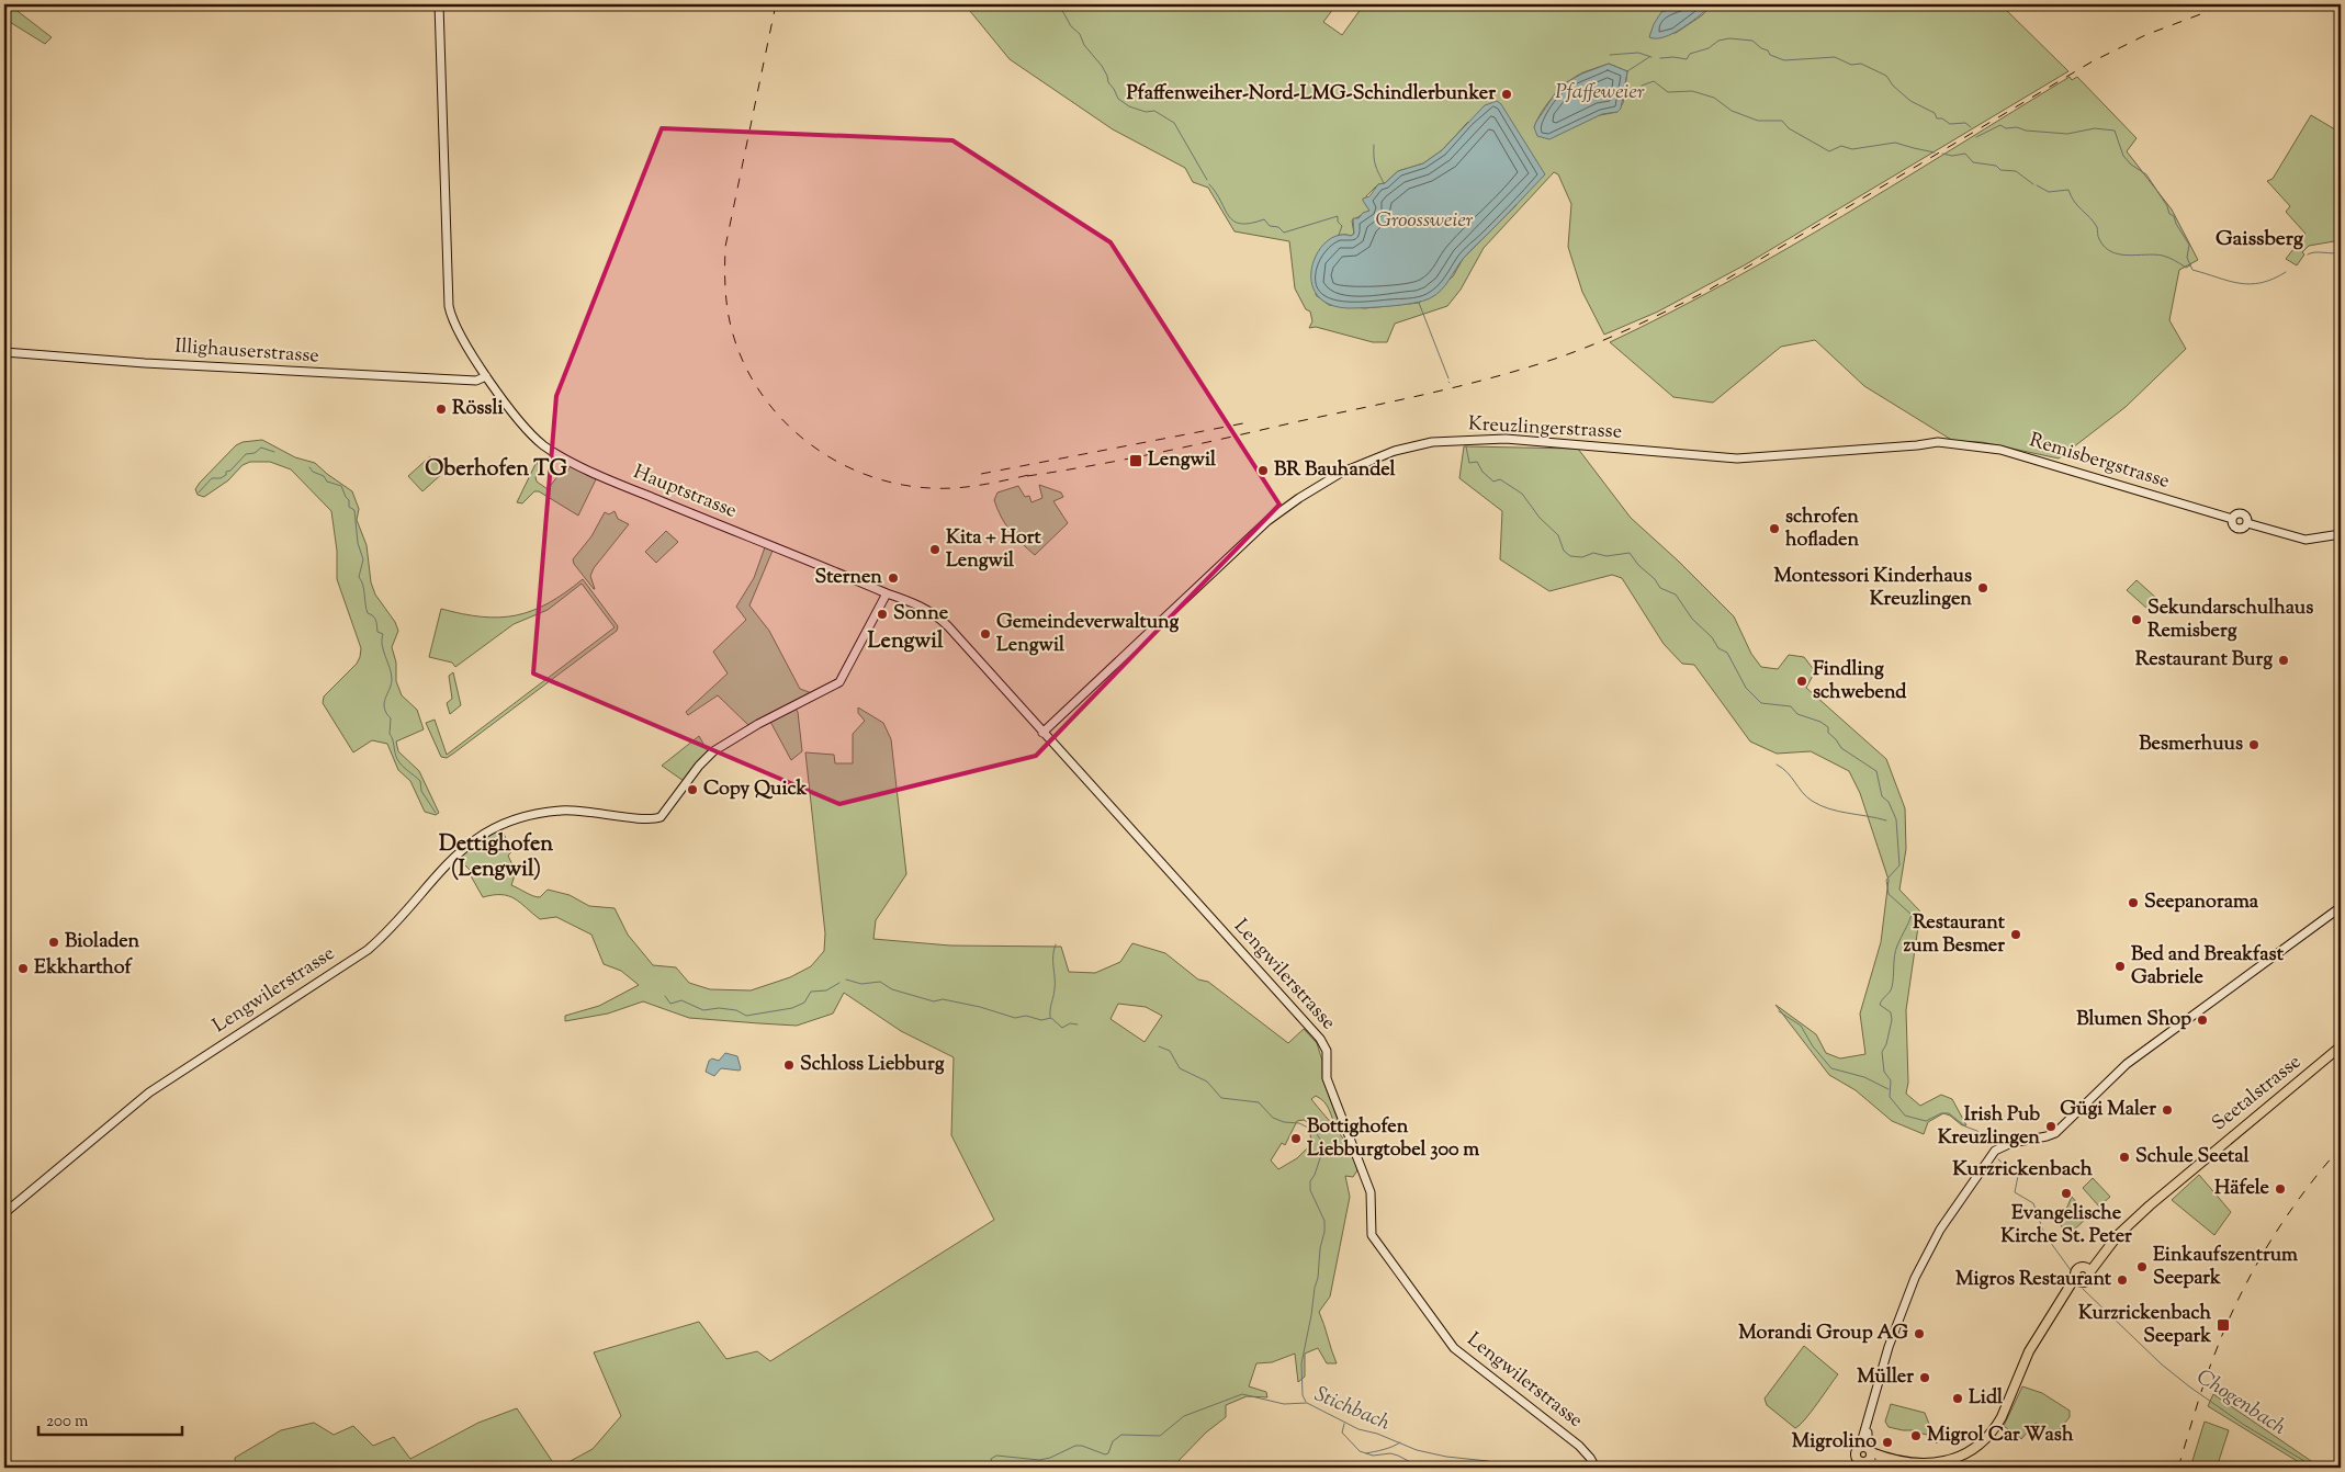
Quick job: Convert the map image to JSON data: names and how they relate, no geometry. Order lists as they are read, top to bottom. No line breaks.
{"streets":{"main road":["Seetalstrasse"],"street":["Illighauserstrasse","Kreuzlingerstrasse","Remisbergstrasse","Hauptstrasse","Lengwilerstrasse"]},"crossings":[["Illighauserstrasse","Hauptstrasse"],["Kreuzlingerstrasse","Remisbergstrasse"],["Kreuzlingerstrasse","Hauptstrasse"],["Kreuzlingerstrasse","Lengwilerstrasse"],["Hauptstrasse","Lengwilerstrasse"]],"districts":["Gaissberg","Oberhofen TG","Lengwil","Dettighofen (Lengwil)","Kurzrickenbach"],"water":["Pfaffeweier","Groossweier","Chogenbach","Stichbach"],"places":{"other":["Pfaffenweiher-Nord-LMG-Schindlerbunker","Rössli","BR Bauhandel","schrofen hofladen","Kita + Hort Lengwil","Sternen","Montessori Kinderhaus Kreuzlingen","Sonne","Sekundarschulhaus Remisberg","Gemeindeverwaltung Lengwil","Restaurant Burg","Findling schwebend","Besmerhuus","Copy Quick","Seepanorama","Restaurant zum Besmer","Bioladen","Bed and Breakfast Gabriele","Ekkharthof","Blumen Shop","Schloss Liebburg","Gügi Maler","Irish Pub Kreuzlingen","Bottighofen Liebburgtobel 300 m","Schule Seetal","Häfele","Evangelische Kirche St. Peter","Einkaufszentrum Seepark","Migros Restaurant","Morandi Group AG","Müller","Lidl","Migrol Car Wash","Migrolino"],"transit":["Lengwil","Kurzrickenbach Seepark"]},"scale_bar":"200 m"}
